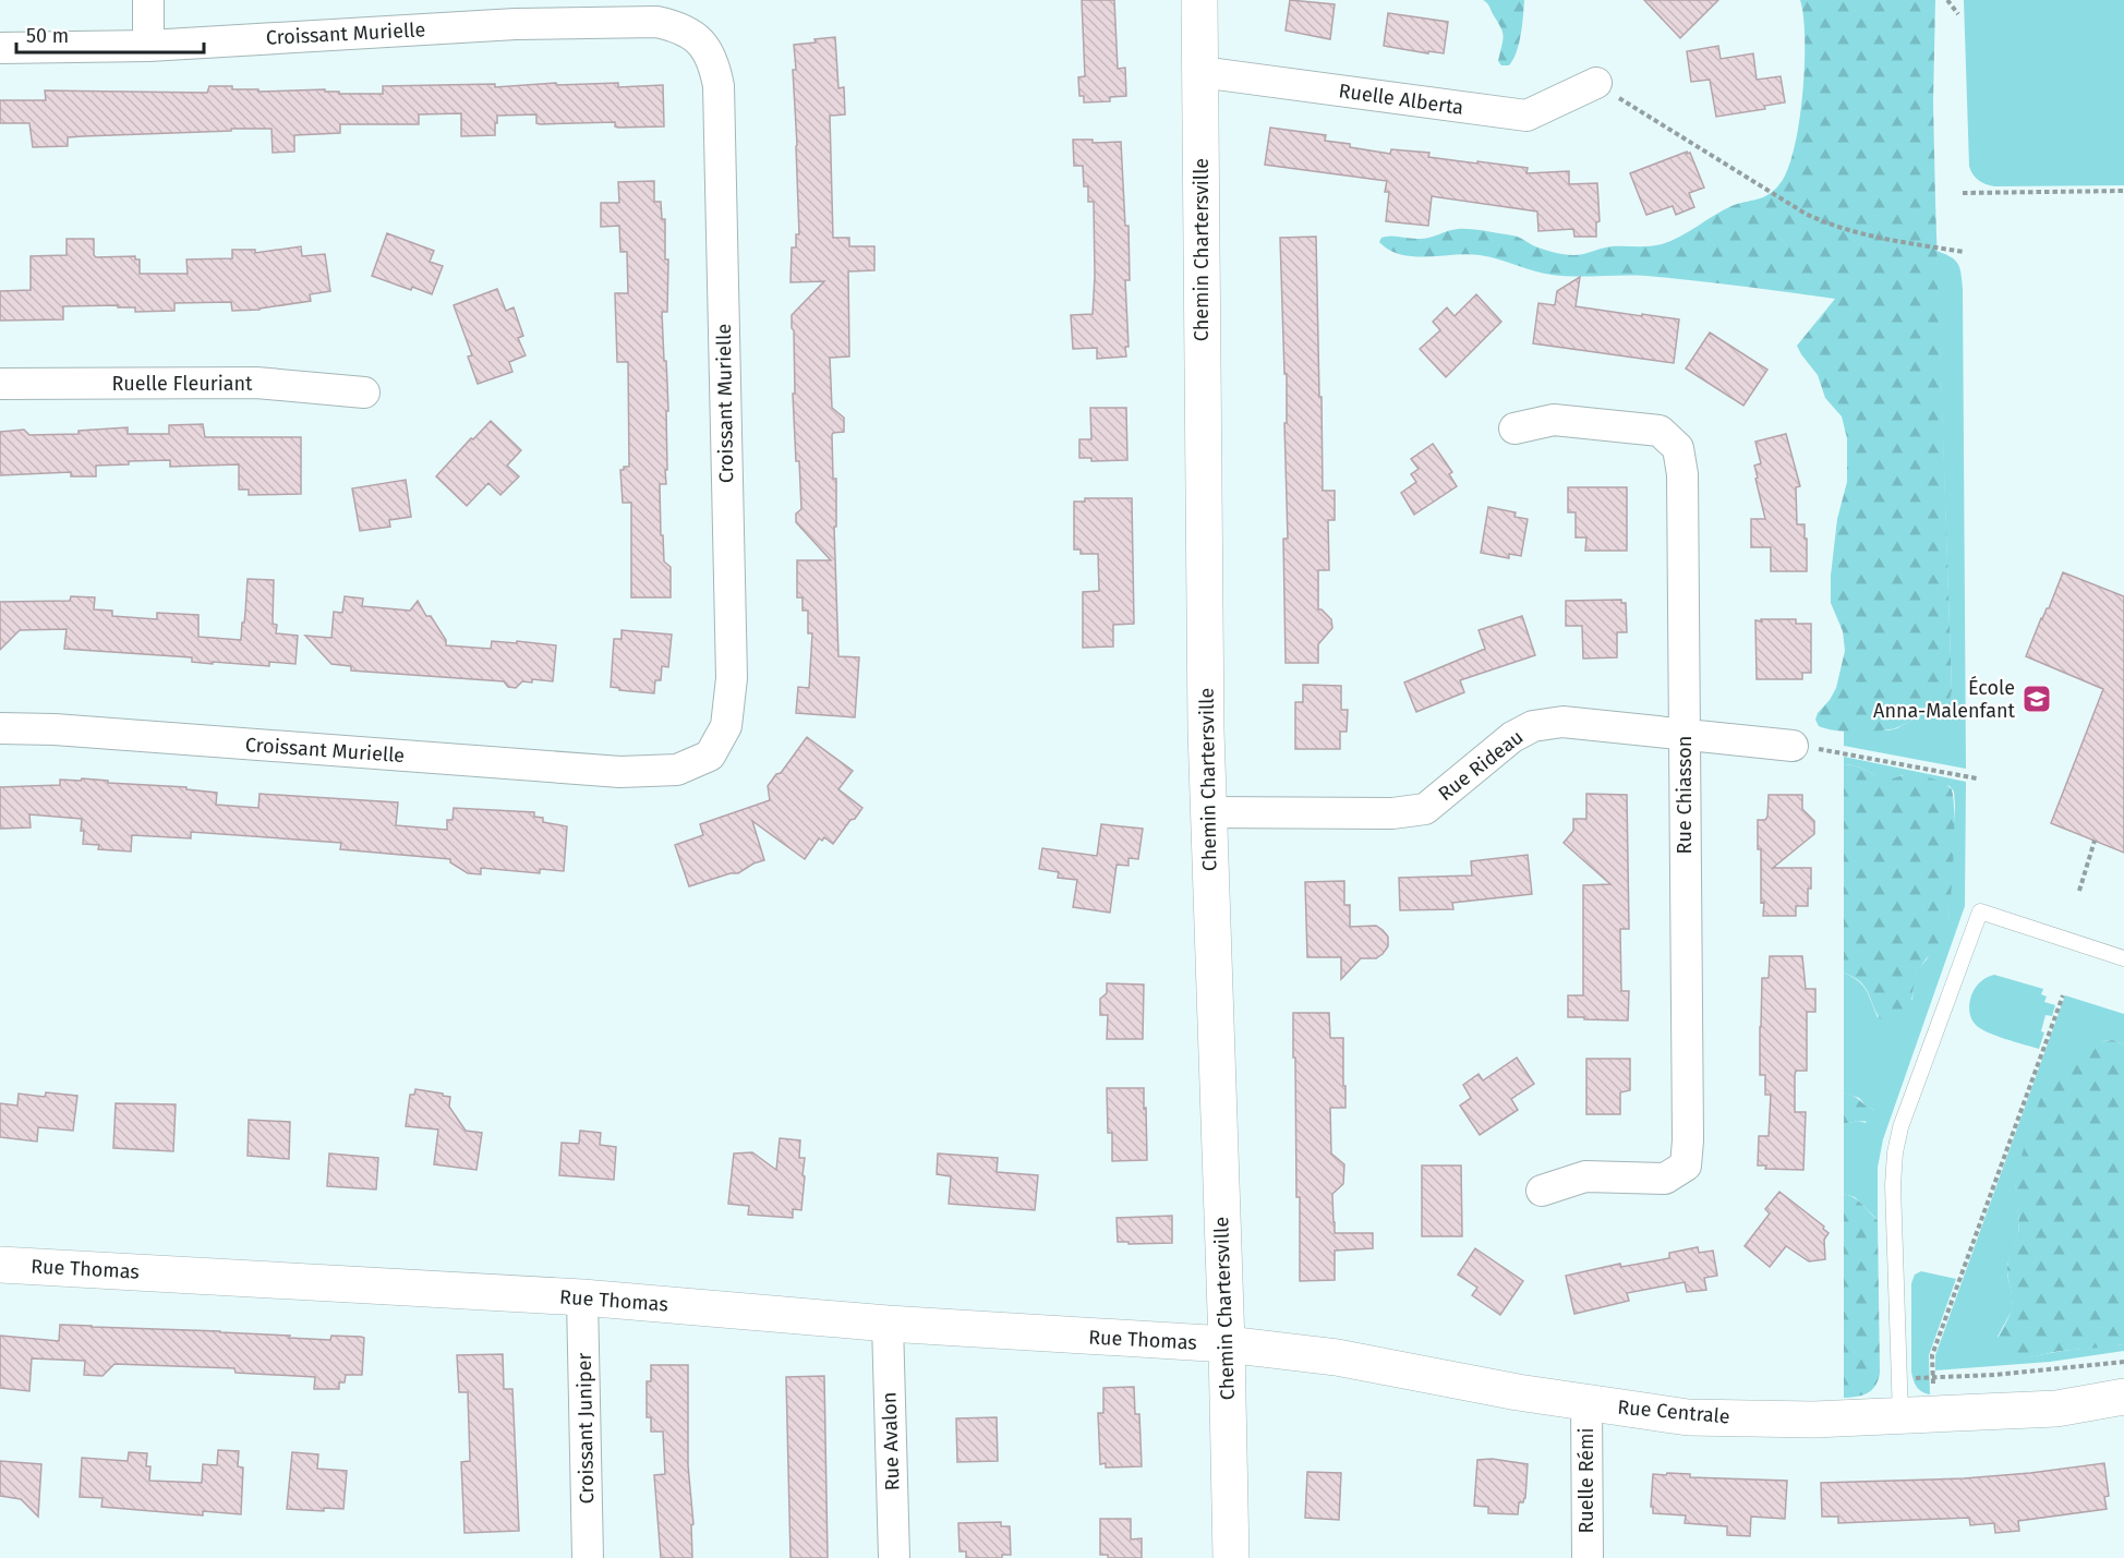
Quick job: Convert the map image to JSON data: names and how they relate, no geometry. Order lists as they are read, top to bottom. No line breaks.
{"streets":{"street":["Croissant Murielle","Ruelle Alberta","Chemin Chartersville","Ruelle Fleuriant","Rue Rideau","Rue Chiasson","Rue Thomas","Rue Centrale","Croissant Juniper","Rue Avalon","Ruelle Rémi"]},"crossings":[["Ruelle Alberta","Chemin Chartersville"],["Chemin Chartersville","Rue Rideau"],["Chemin Chartersville","Rue Thomas"],["Chemin Chartersville","Rue Centrale"],["Rue Rideau","Rue Chiasson"],["Rue Thomas","Rue Centrale"],["Rue Thomas","Croissant Juniper"],["Rue Thomas","Rue Avalon"],["Rue Centrale","Ruelle Rémi"]],"places":{"school or university":["École Anna-Malenfant"]},"scale_bar":"50 m"}
